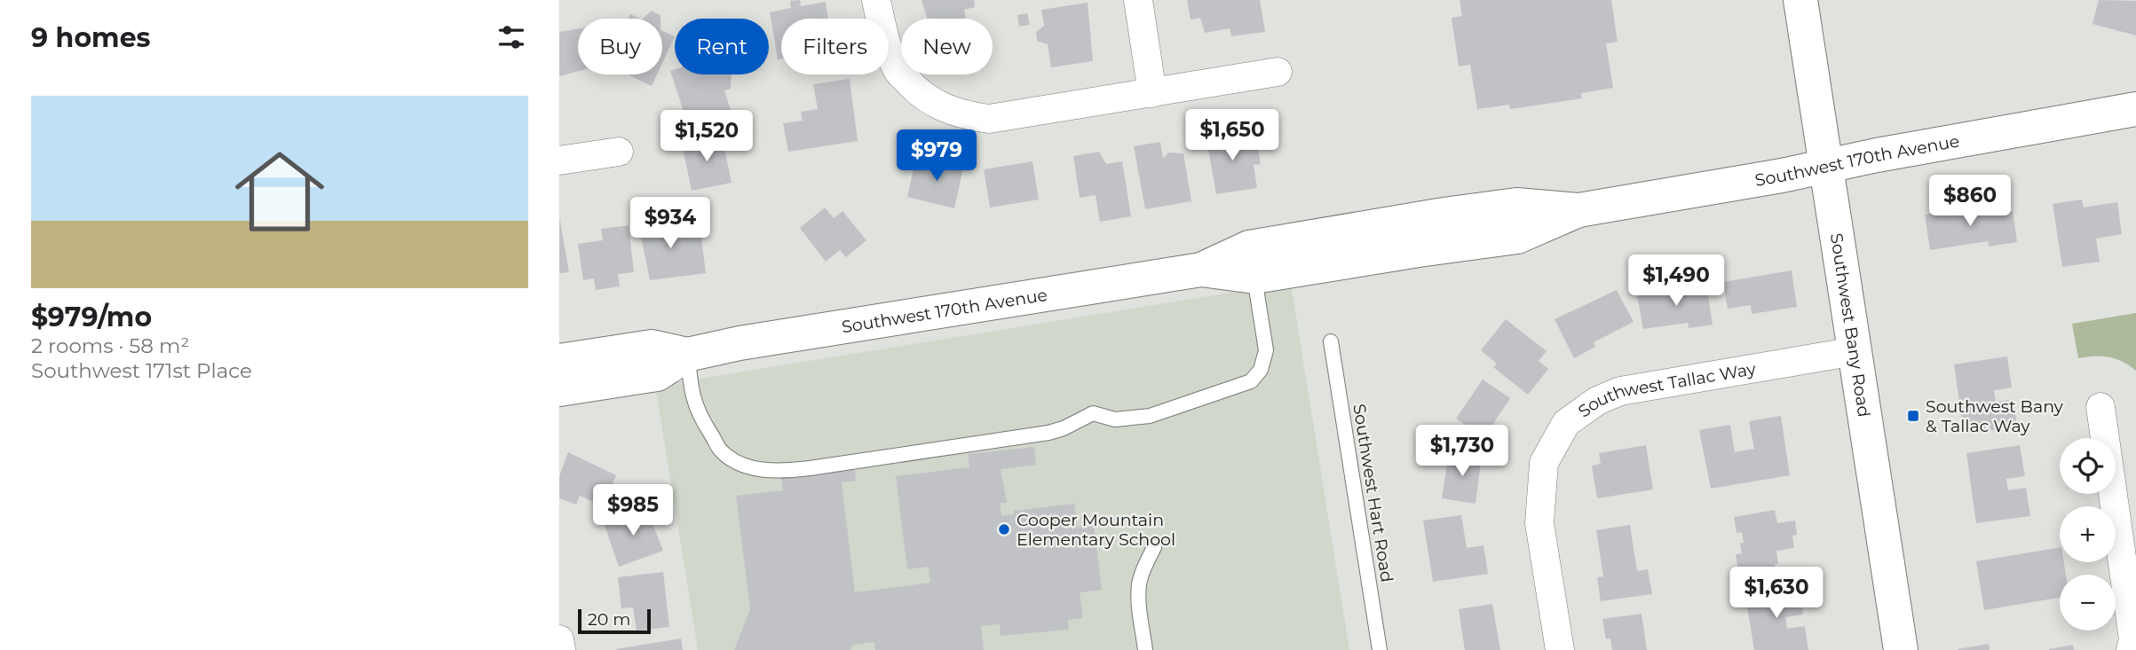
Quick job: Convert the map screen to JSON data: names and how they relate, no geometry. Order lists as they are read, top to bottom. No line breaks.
{"streets":{"main road":["Southwest 170th Avenue","Southwest Bany Road"],"street":["Southwest Tallac Way"],"lane":["Southwest Hart Road"]},"crossings":[["Southwest 170th Avenue","Southwest Bany Road"],["Southwest Bany Road","Southwest Tallac Way"]],"places":{"transit":["Southwest Bany & Tallac Way"],"other":["Cooper Mountain Elementary School"]},"scale_bar":"20 m","page":{"heading":"9 homes","chip":["Buy","Rent","Filters","New"],"list":[{"name":"$979/mo","note":"2 rooms · 58 m² · Southwest 171st Place"}],"price":["$1,650","$1,520","$979","$860","$934","$1,490","$1,730","$985","$1,630"],"map_buttons":["+","−"],"scale":"20 m"}}
